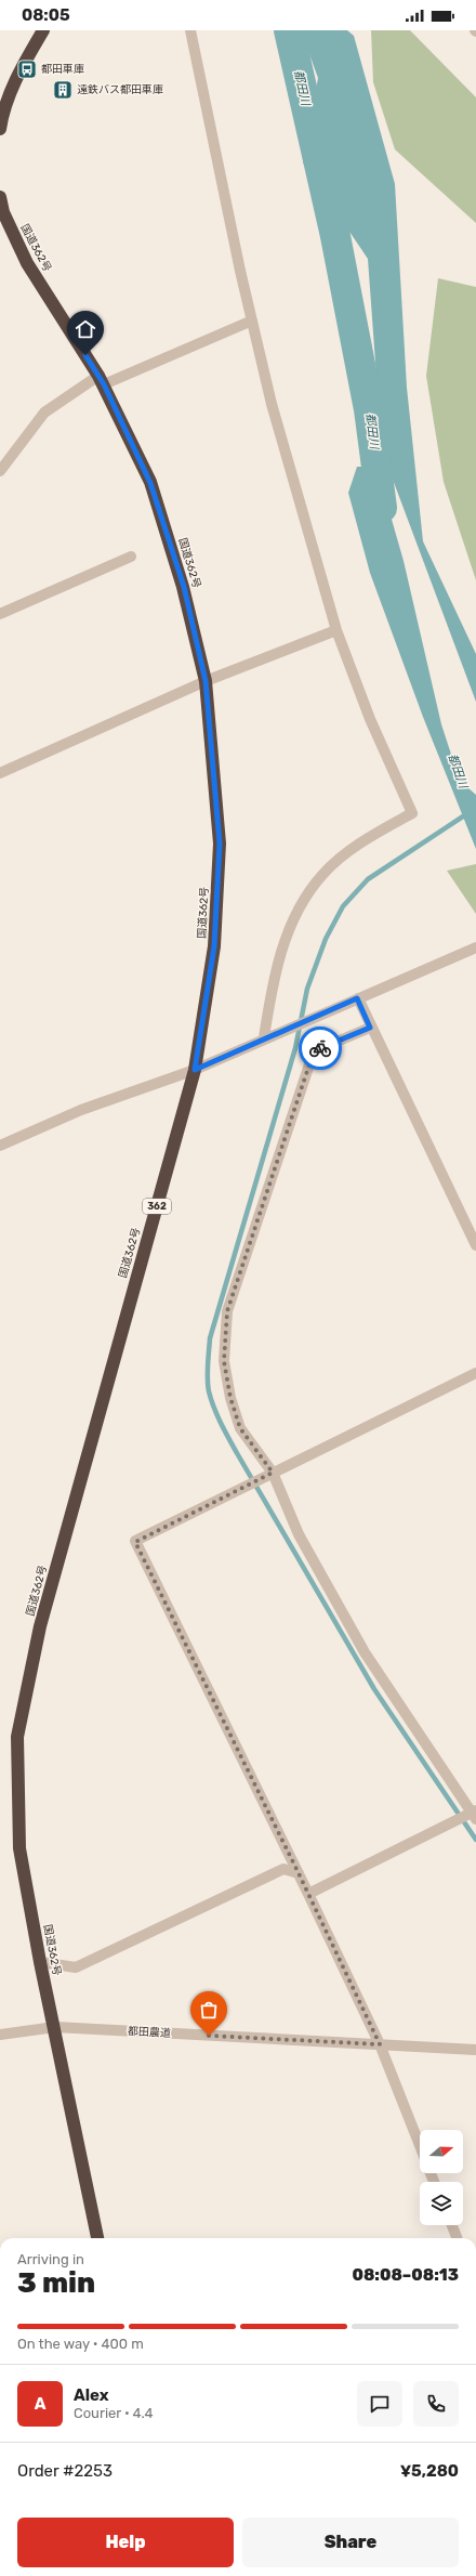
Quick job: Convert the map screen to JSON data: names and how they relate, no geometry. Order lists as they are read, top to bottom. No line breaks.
{"streets":{"highway":["国道362号","362"],"street":["都田農道"]},"crossings":[["国道362号","都田農道"]],"water":["都田川"],"places":{"bus stop":["都田車庫"],"building":["遠鉄バス都田車庫"]},"north":"right","page":{"status":"08:05","heading":["3 min","Arriving in","08:08–08:13"],"panel":["Alex","Courier · 4.4","Order #2253","¥5,280"],"bar":"On the way · 400 m","round":"A","buttons":["Help","Share"]}}
